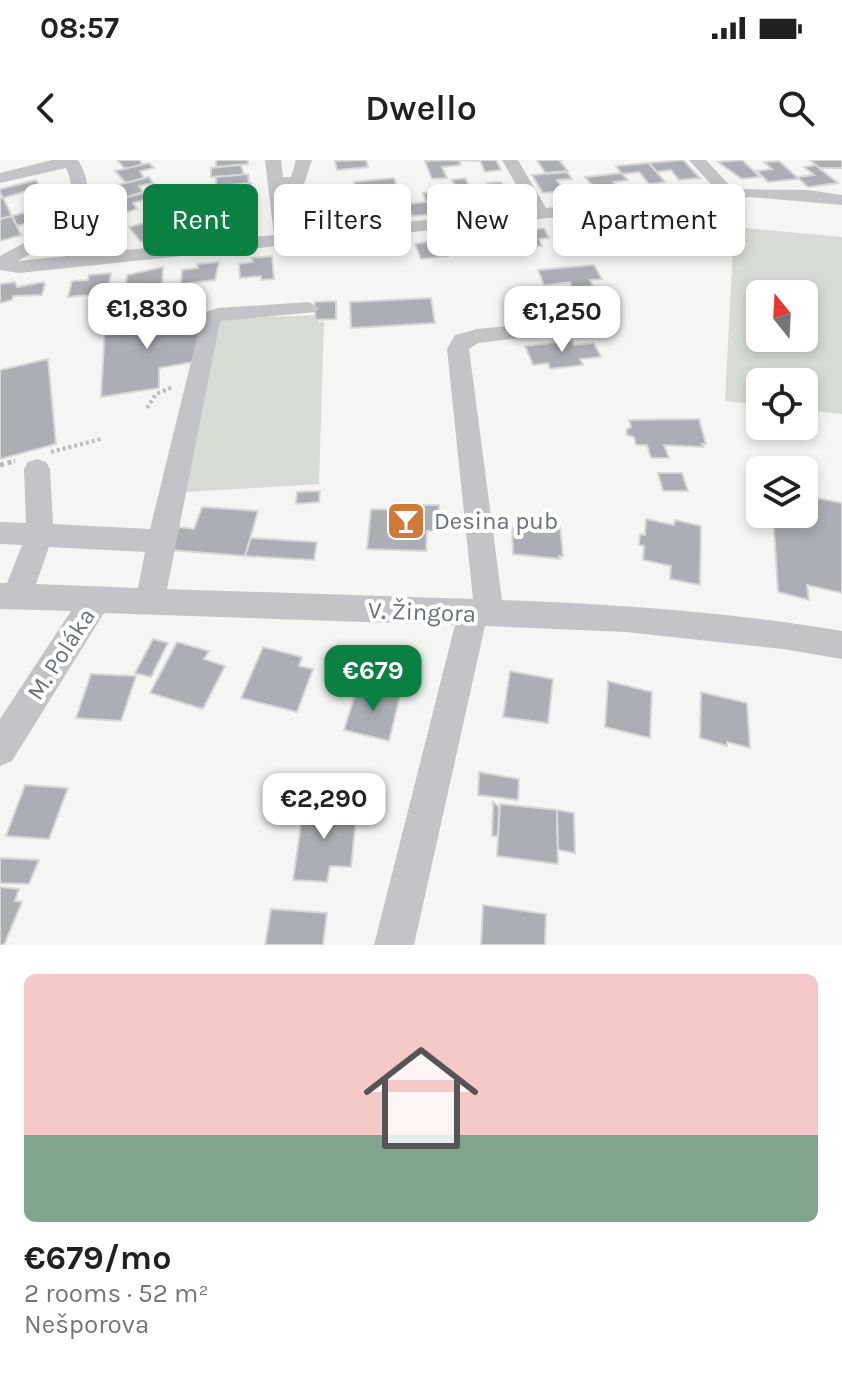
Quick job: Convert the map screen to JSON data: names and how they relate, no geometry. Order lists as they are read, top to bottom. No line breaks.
{"streets":{"street":["V. Žingora","M. Poláka"]},"crossings":[["V. Žingora","M. Poláka"]],"places":{"bar":["Desina pub"]},"north":"top","page":{"status":"08:57","header":"Dwello","chip":["Buy","Rent","Filters","New","Apartment"],"price":["€1,830","€1,250","€679","€2,290"],"list":[{"name":"€679/mo","note":"2 rooms · 52 m² · Nešporova"}]}}
